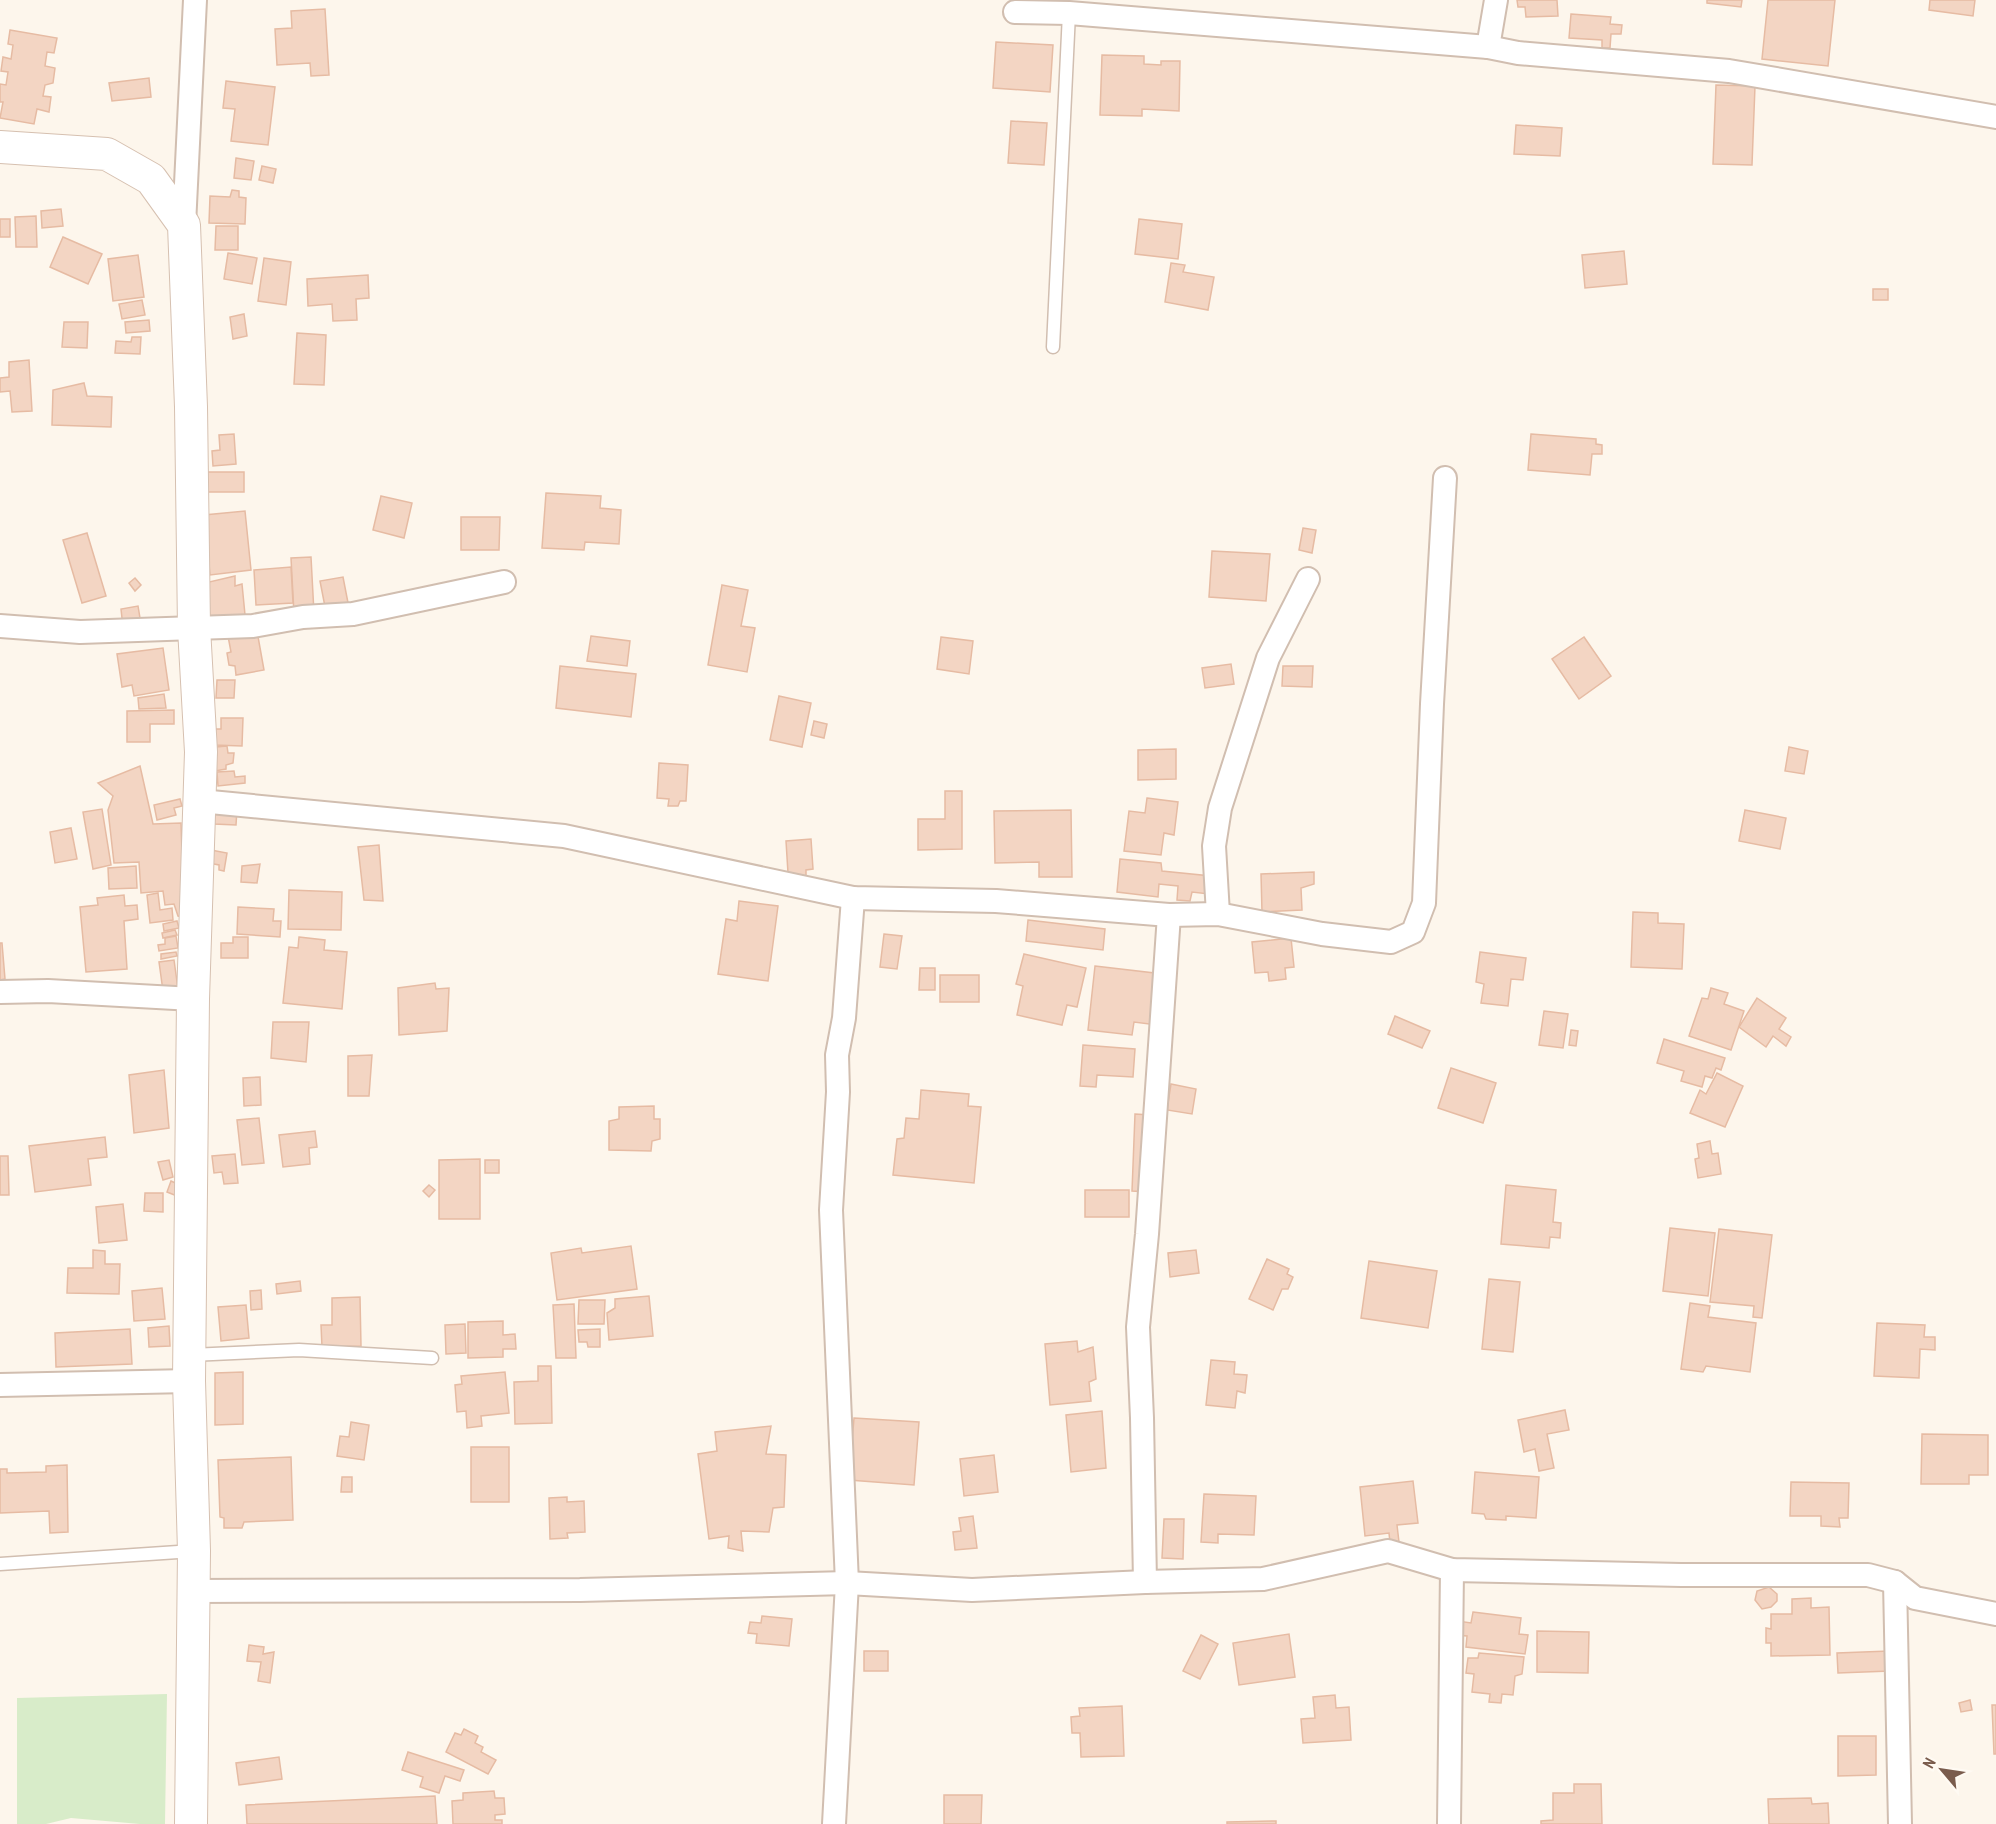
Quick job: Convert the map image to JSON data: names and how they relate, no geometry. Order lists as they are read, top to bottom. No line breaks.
{"north":"top left"}
